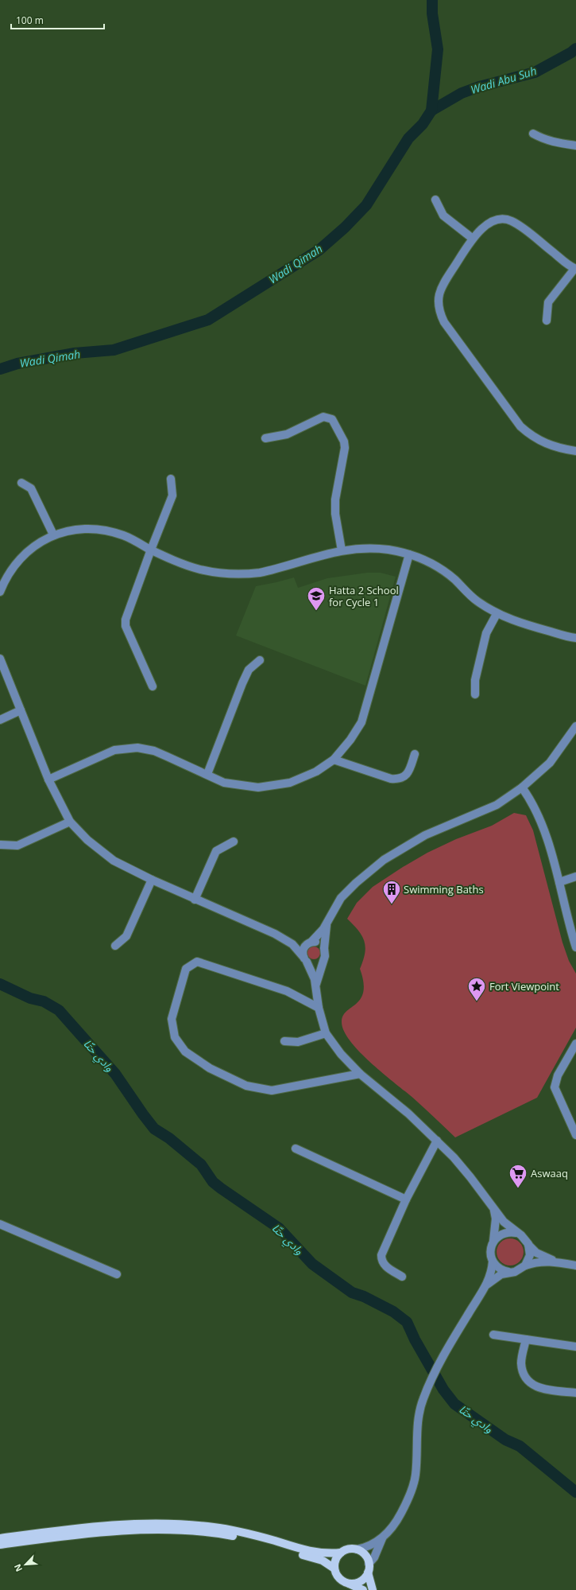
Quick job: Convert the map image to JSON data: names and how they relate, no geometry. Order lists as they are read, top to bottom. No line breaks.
{"water":["Wadi Abu Suh","Wadi Qimah","وادي حتّا"],"places":{"school or university":["Hatta 2 School for Cycle 1"],"building":["Swimming Baths"],"place":["Fort Viewpoint"],"supermarket":["Aswaaq"]},"scale_bar":"100 m","north":"bottom left"}
